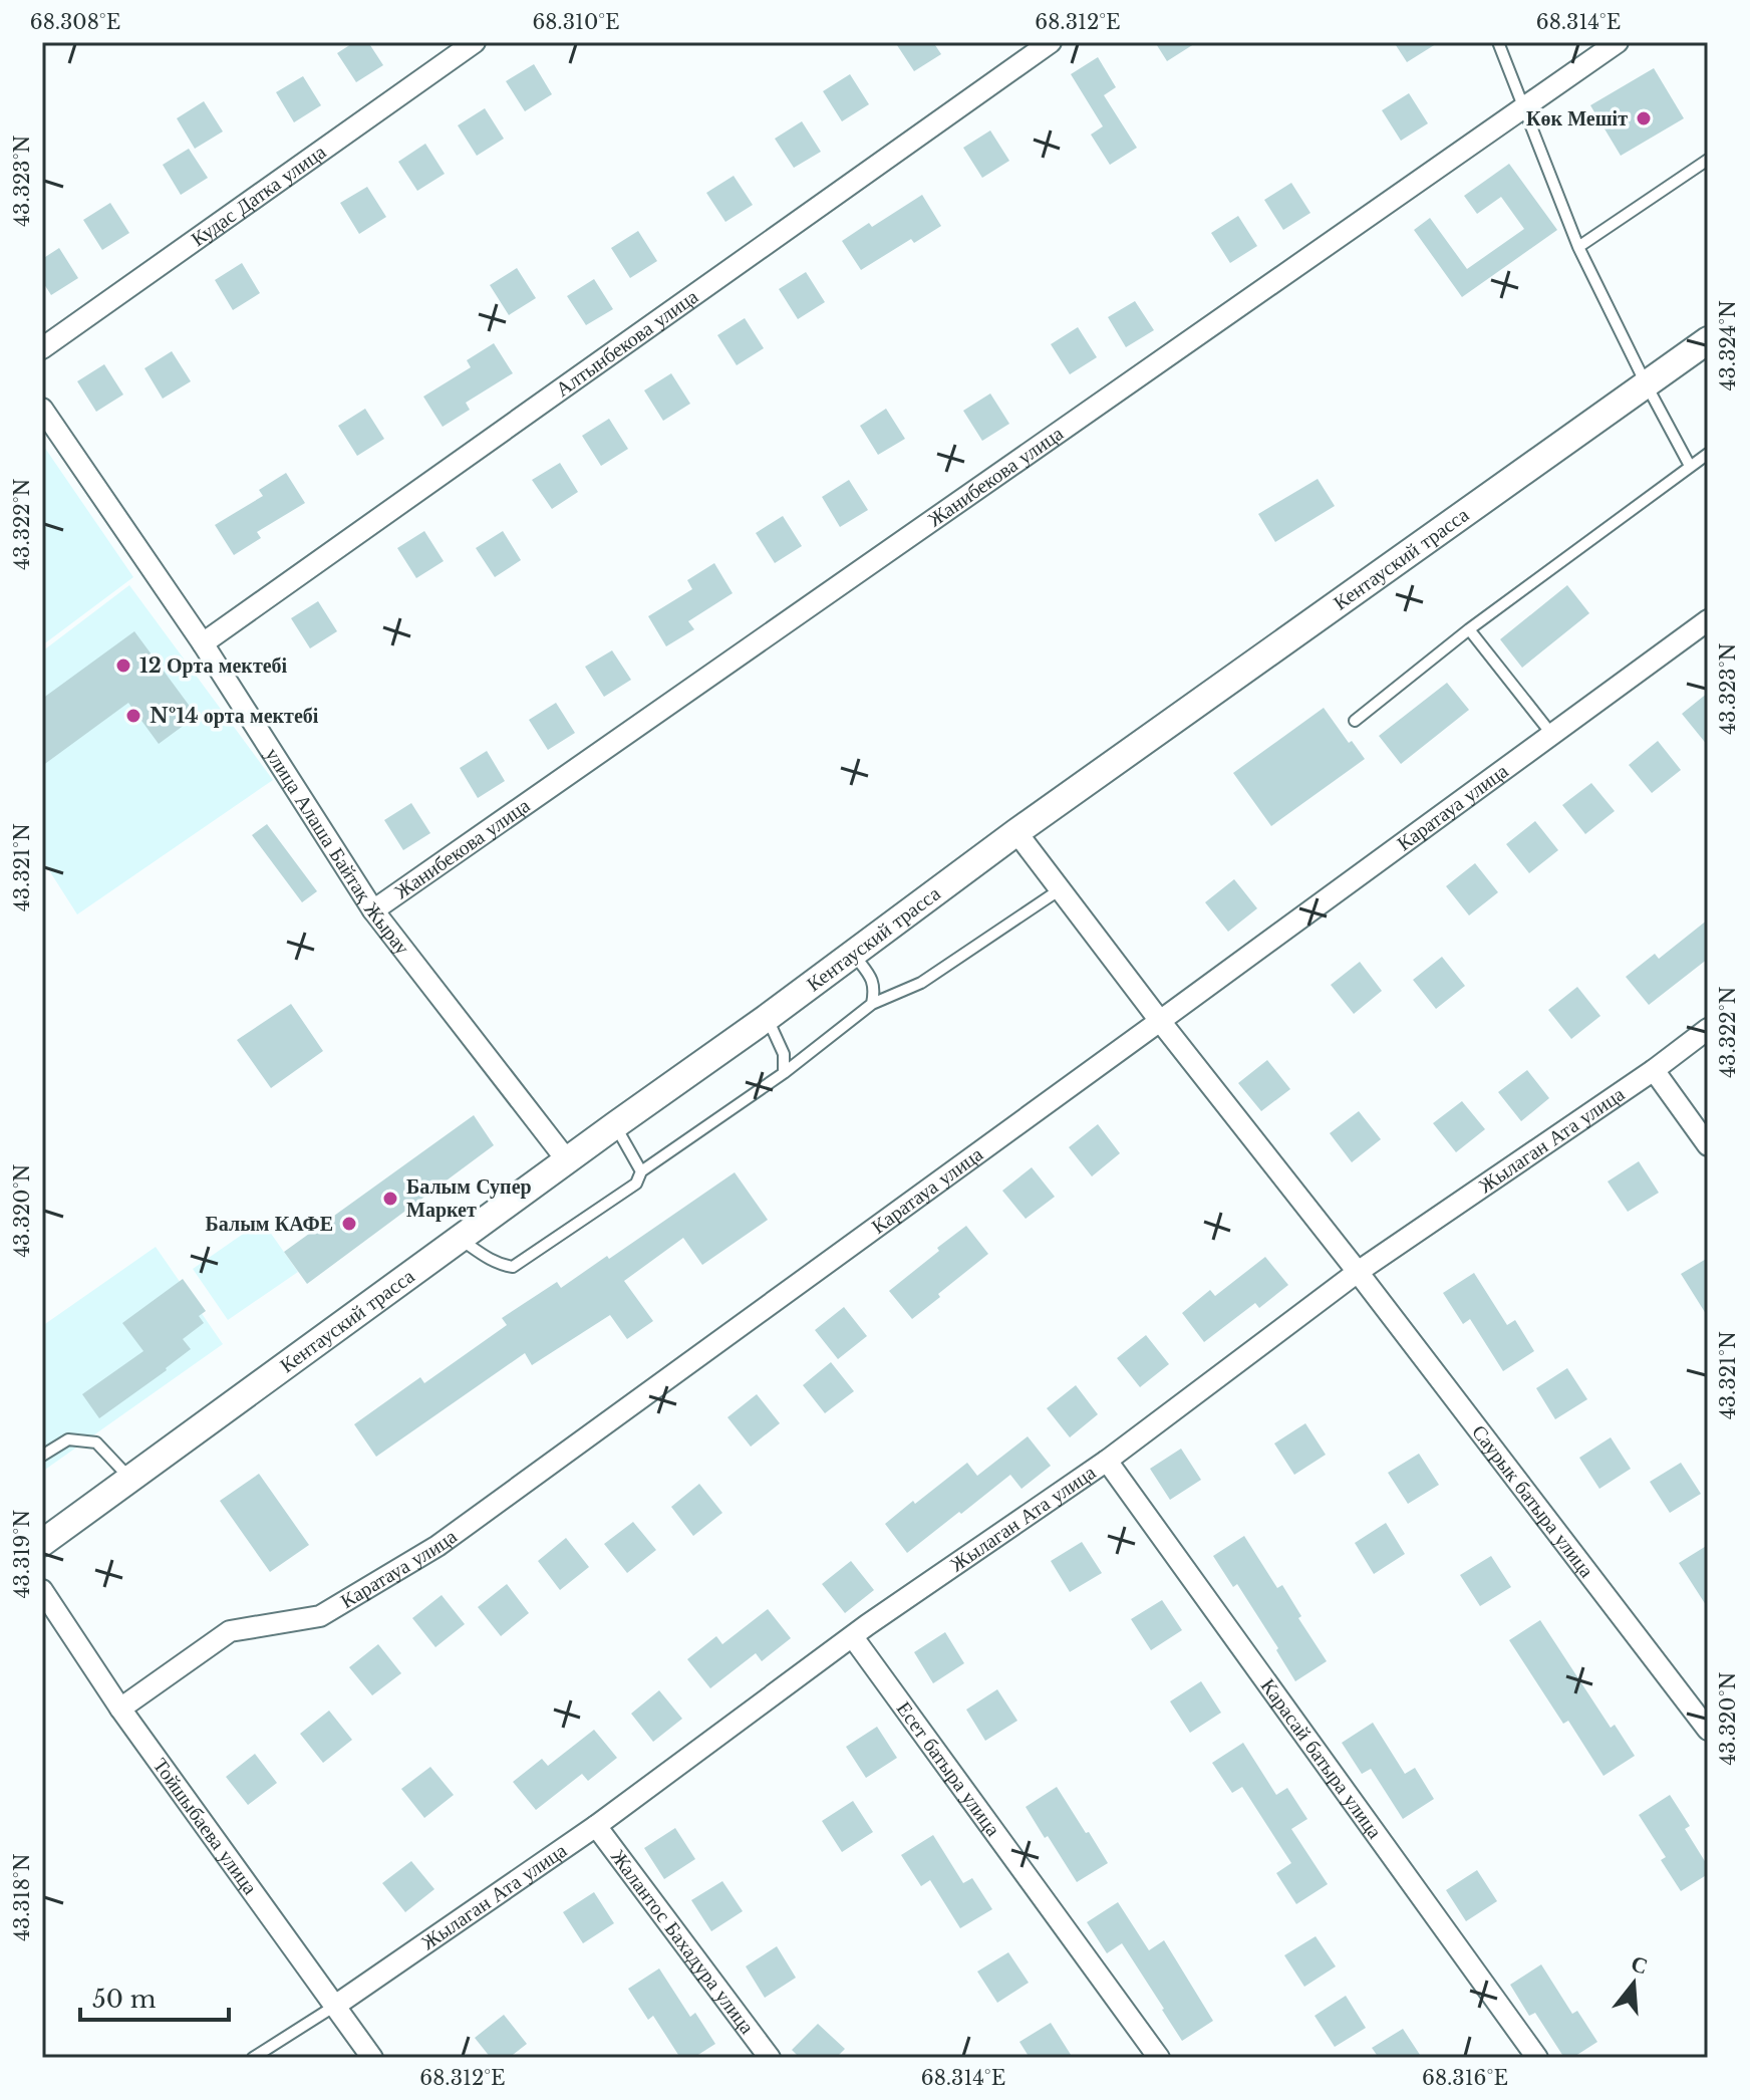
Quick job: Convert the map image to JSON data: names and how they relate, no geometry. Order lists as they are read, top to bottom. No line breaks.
{"streets":{"main road":["Кентауский трасса"],"street":["Кудас Датка улица","Алтынбекова улица","Жанибекова улица","Каратауа улица","улица Алаша Байтақ Жырау","Жылаган Ата улица","Саурык батыра улица","Карасай батыра улица","Есет батыра улица","Тойшыбаева улица","Жалантос Бахадура улица"]},"crossings":[["Алтынбекова улица","улица Алаша Байтақ Жырау"],["Жанибекова улица","улица Алаша Байтақ Жырау"],["Кентауский трасса","улица Алаша Байтақ Жырау"],["Кентауский трасса","Саурык батыра улица"],["Каратауа улица","Саурык батыра улица"],["Каратауа улица","Тойшыбаева улица"],["Жылаган Ата улица","Саурык батыра улица"],["Жылаган Ата улица","Карасай батыра улица"],["Жылаган Ата улица","Есет батыра улица"],["Жылаган Ата улица","Тойшыбаева улица"],["Жылаган Ата улица","Жалантос Бахадура улица"]],"places":["Көк Мешіт","12 Орта мектебі","№14 орта мектебі","Балым Супер Маркет","Балым КАФЕ"],"scale_bar":"50 m","north":"top","coordinates":["68.308°E","68.310°E","68.312°E","68.314°E","43.323°N","43.324°N","43.322°N","43.321°N","43.320°N","43.319°N","43.318°N","68.316°E"]}
